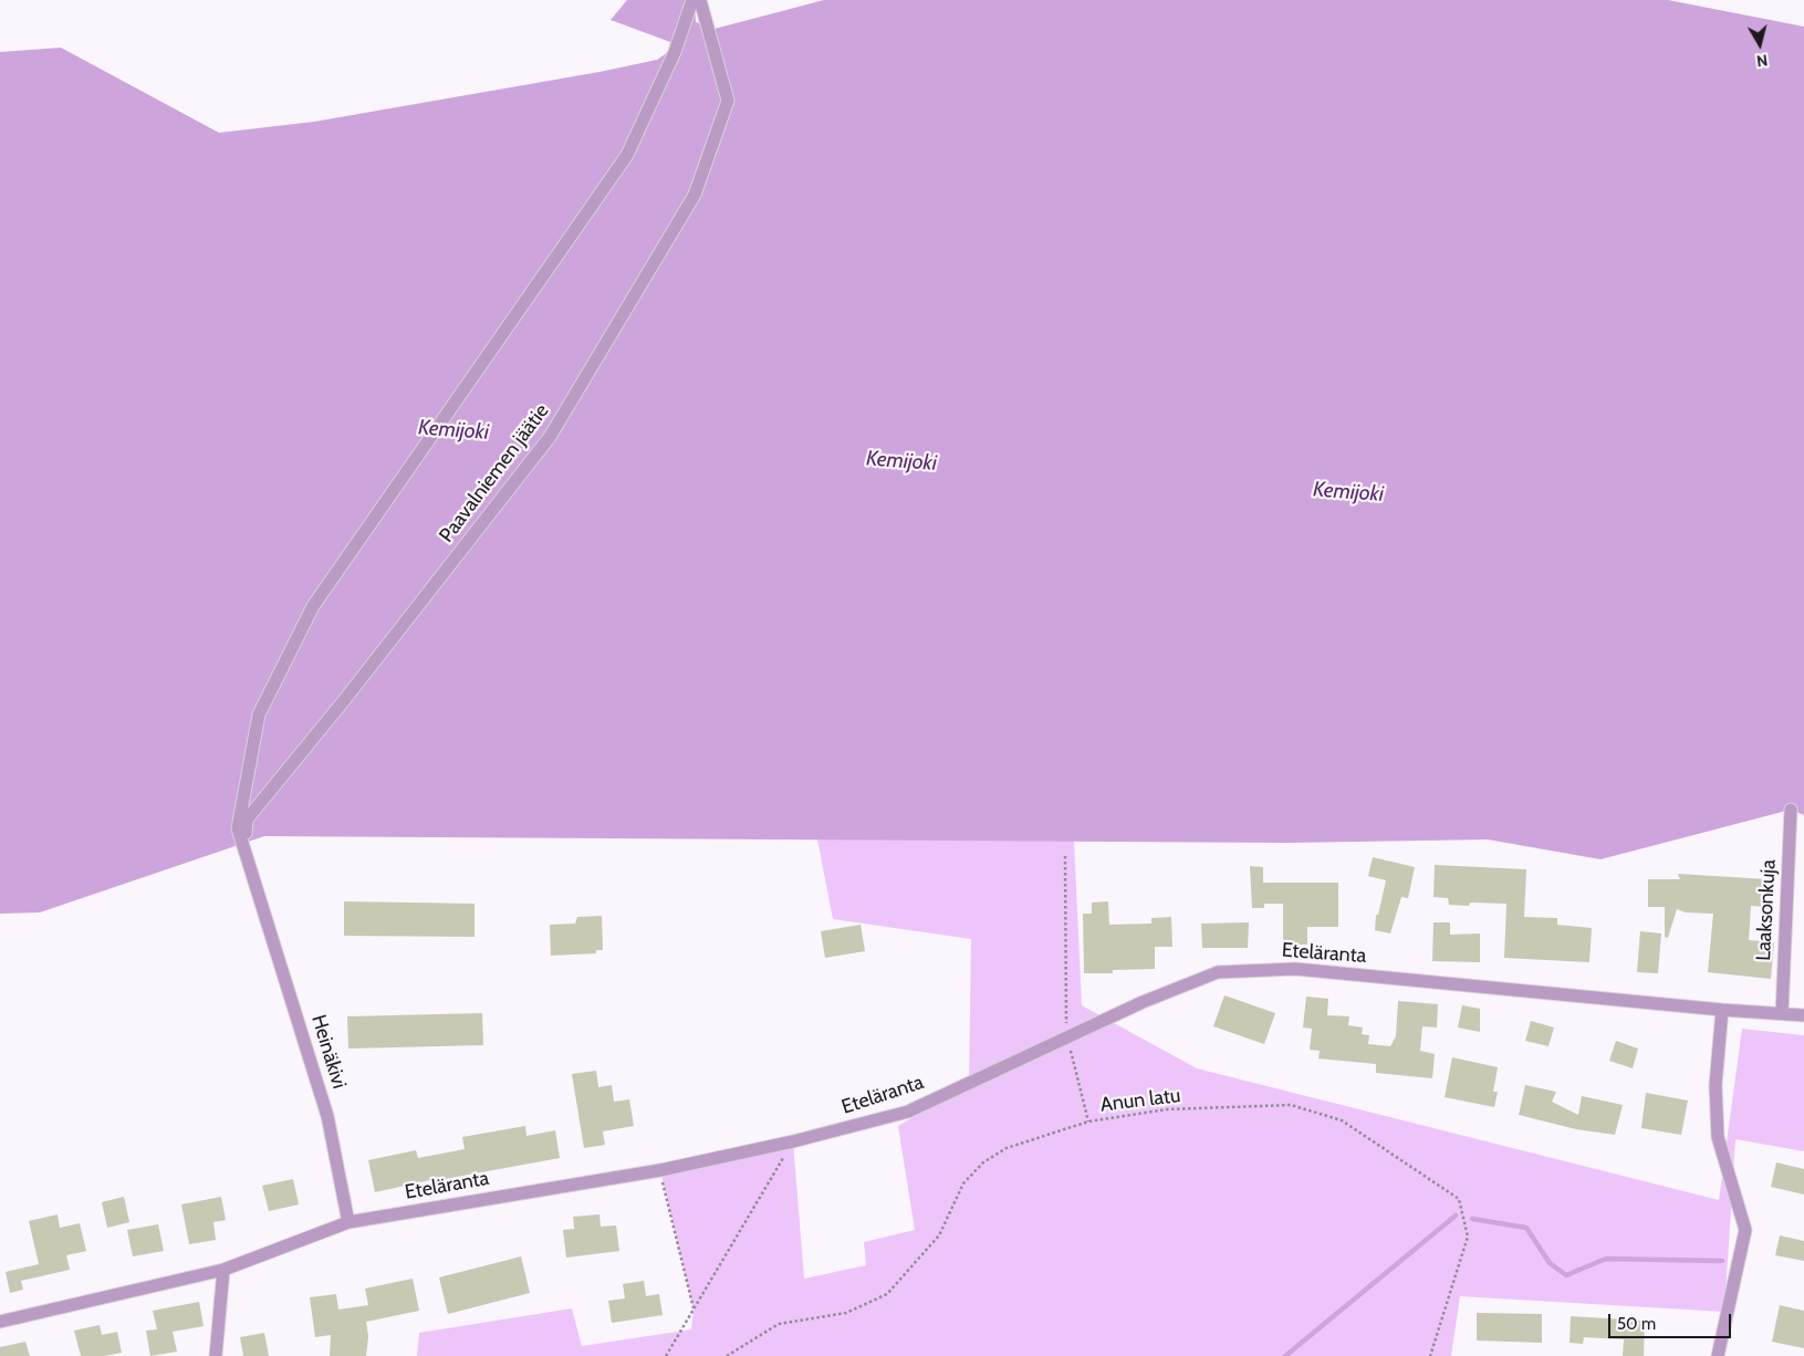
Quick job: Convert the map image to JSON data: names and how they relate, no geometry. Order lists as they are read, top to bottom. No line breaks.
{"streets":{"street":["Paavalniemen jäätie","Laaksonkuja","Eteläranta","Heinäkivi"],"path":["Anun latu"]},"crossings":[["Paavalniemen jäätie","Heinäkivi"],["Laaksonkuja","Eteläranta"],["Eteläranta","Heinäkivi"]],"water":["Kemijoki"],"scale_bar":"50 m","north":"bottom"}
